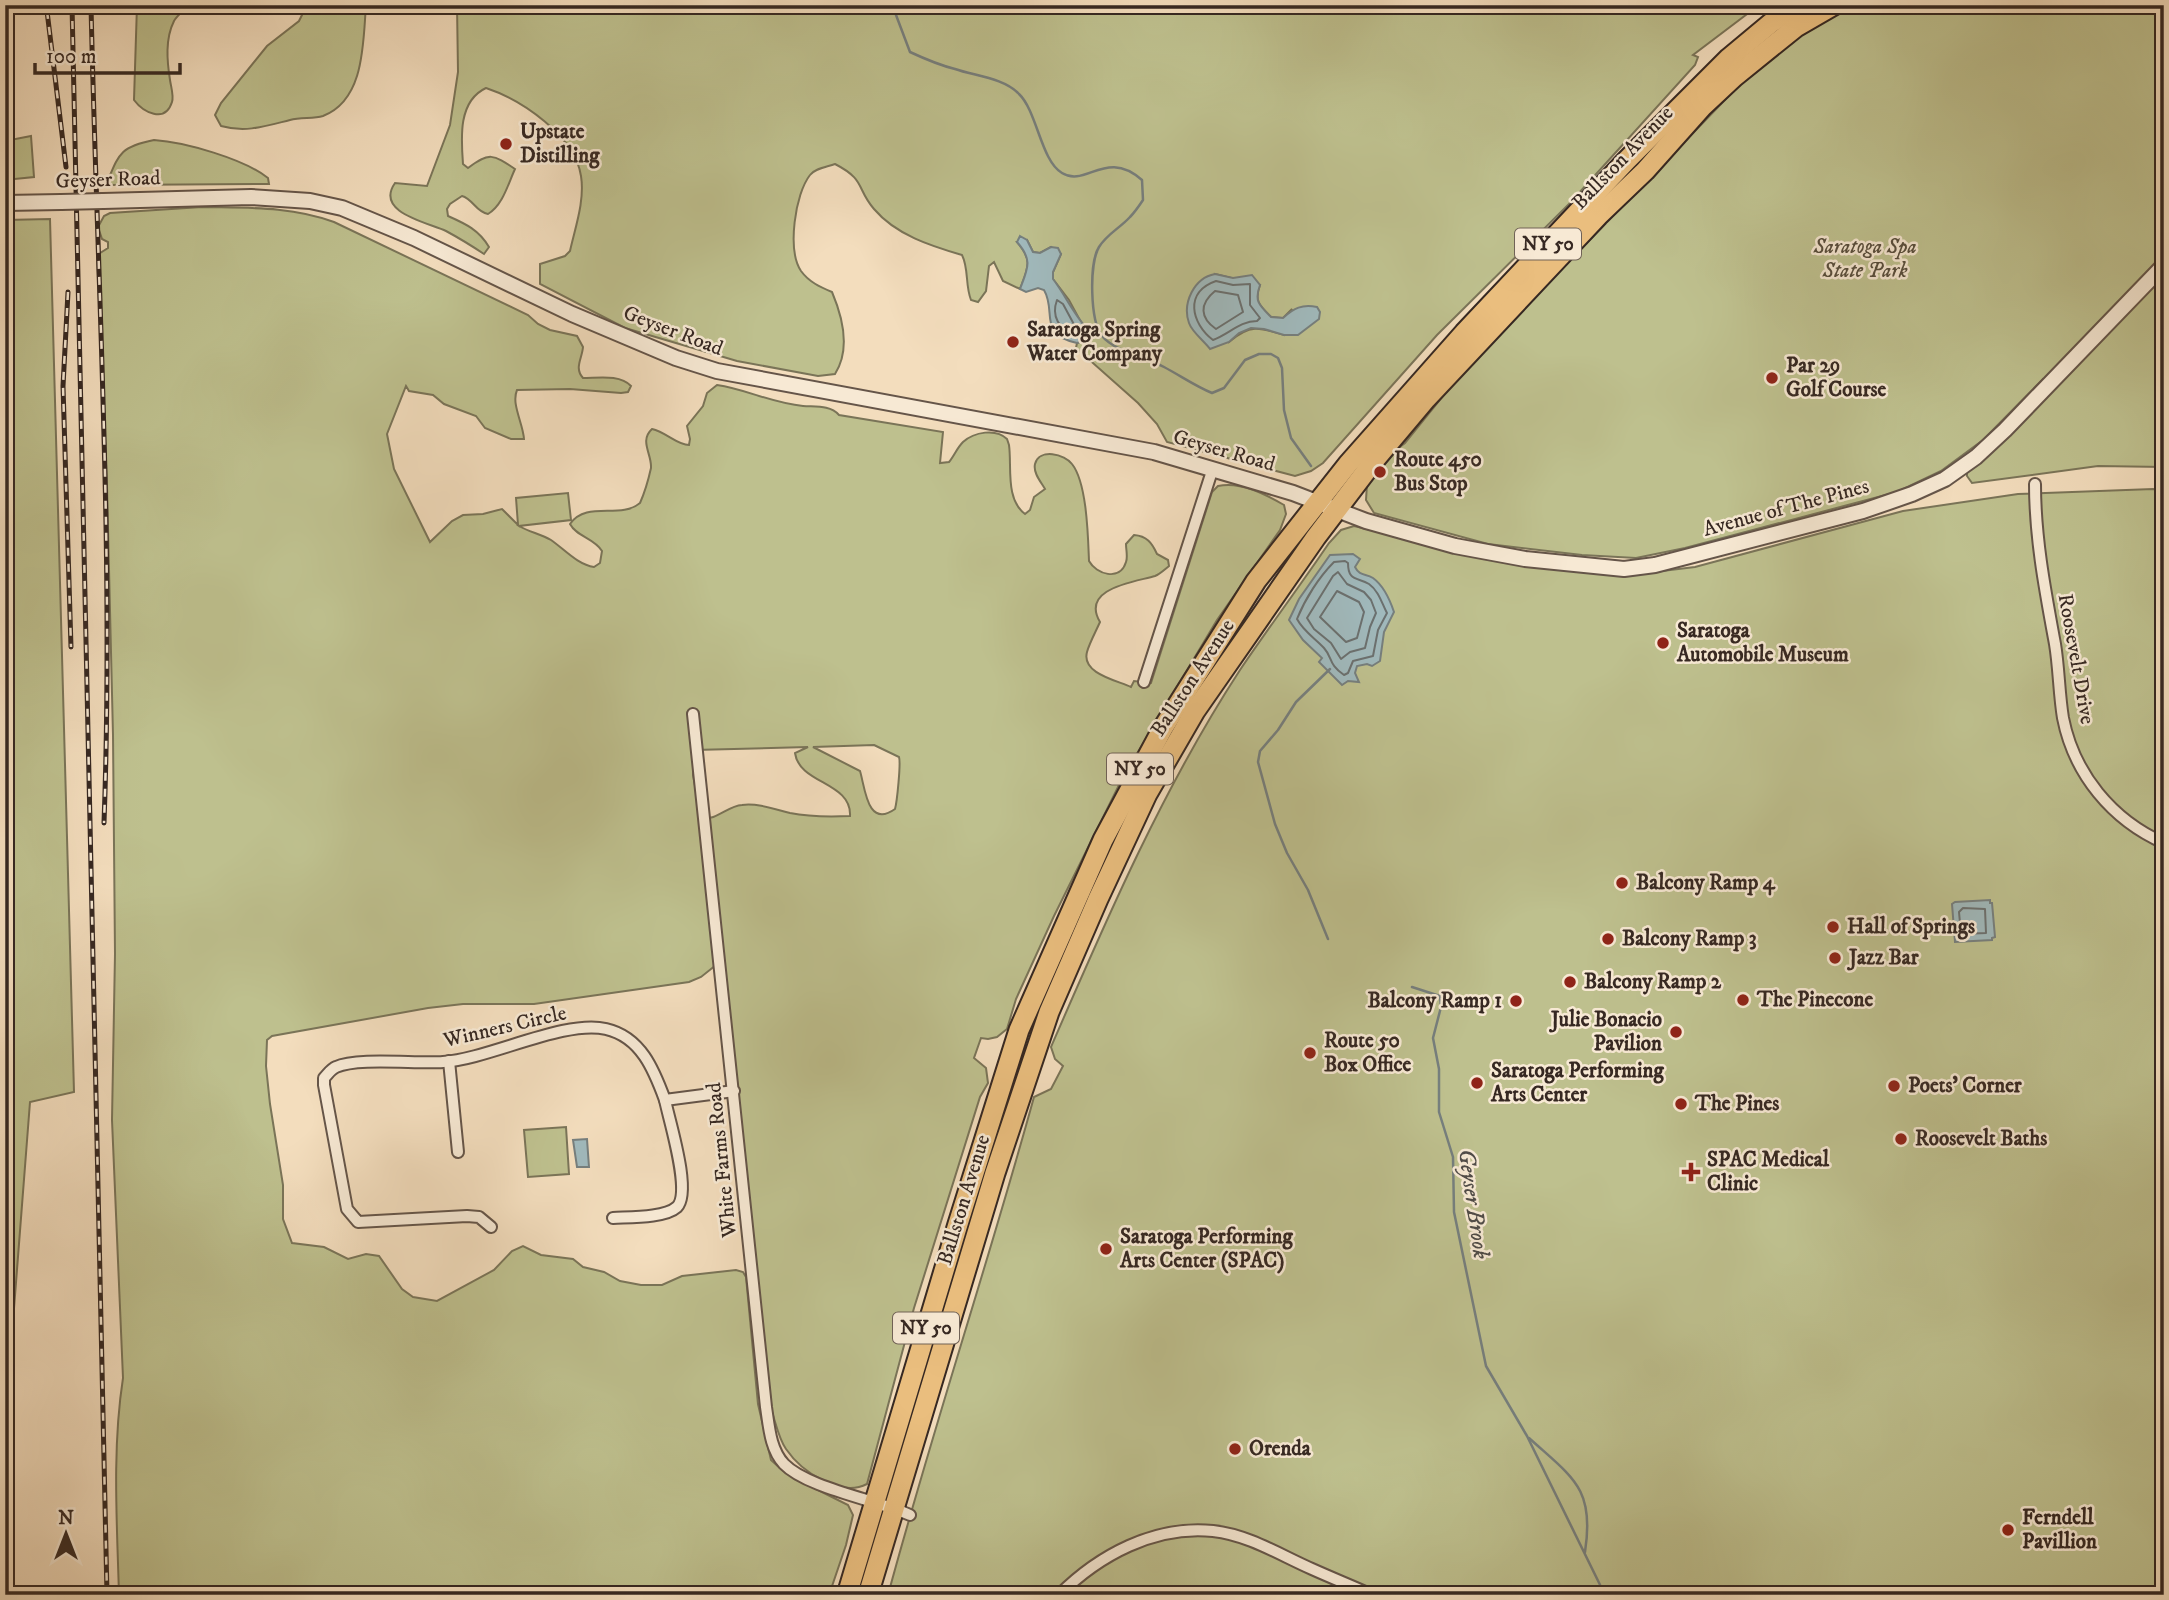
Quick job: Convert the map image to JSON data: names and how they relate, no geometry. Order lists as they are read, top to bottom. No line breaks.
{"streets":{"highway":["Ballston Avenue","NY 50"],"street":["Geyser Road","Avenue of The Pines","Roosevelt Drive","Winners Circle","White Farms Road"]},"crossings":[["Ballston Avenue","Geyser Road"],["Ballston Avenue","Avenue of The Pines"],["Ballston Avenue","White Farms Road"],["Geyser Road","Avenue of The Pines"]],"water":["Geyser Brook"],"parks":["Saratoga Spa State Park"],"places":{"other":["Upstate Distilling","Saratoga Spring Water Company","Par 29 Golf Course","Route 450 Bus Stop","Saratoga Automobile Museum","Balcony Ramp 4","Hall of Springs","Balcony Ramp 3","Jazz Bar","Balcony Ramp 2","The Pinecone","Balcony Ramp 1","Julie Bonacio Pavilion","Route 50 Box Office","Saratoga Performing Arts Center","Poets' Corner","The Pines","Roosevelt Baths","Saratoga Performing Arts Center (SPAC)","Orenda","Ferndell Pavillion"],"health":["SPAC Medical Clinic"]},"scale_bar":"100 m","north":"top"}
